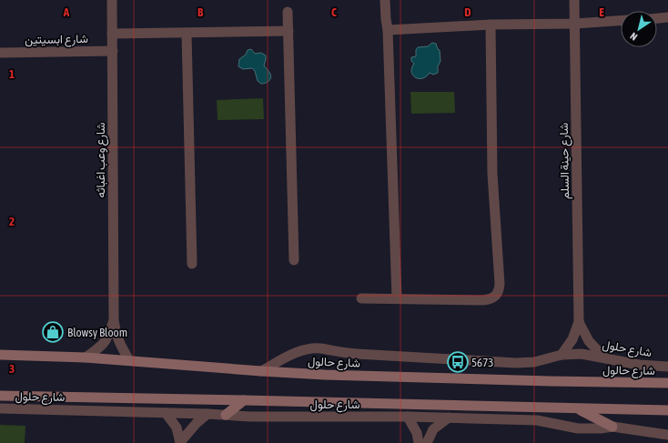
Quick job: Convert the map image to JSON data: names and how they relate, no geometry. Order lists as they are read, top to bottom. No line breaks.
{"streets":{"main road":["شارع حالول"],"street":["شارع ابسيتين","شارع وعب اغباثه","شارع حينة السلم","شارع حلول"]},"crossings":[["شارع ابسيتين","شارع وعب اغباثه"],["شارع وعب اغباثه","شارع حالول"],["شارع حينة السلم","شارع حلول"],["شارع حلول","شارع حالول"]],"places":{"shop":["Blowsy Bloom"],"bus stop":["5673"]},"north":"bottom left","grid":{"columns":["A","B","C","D","E"],"rows":["1","2","3"]}}
